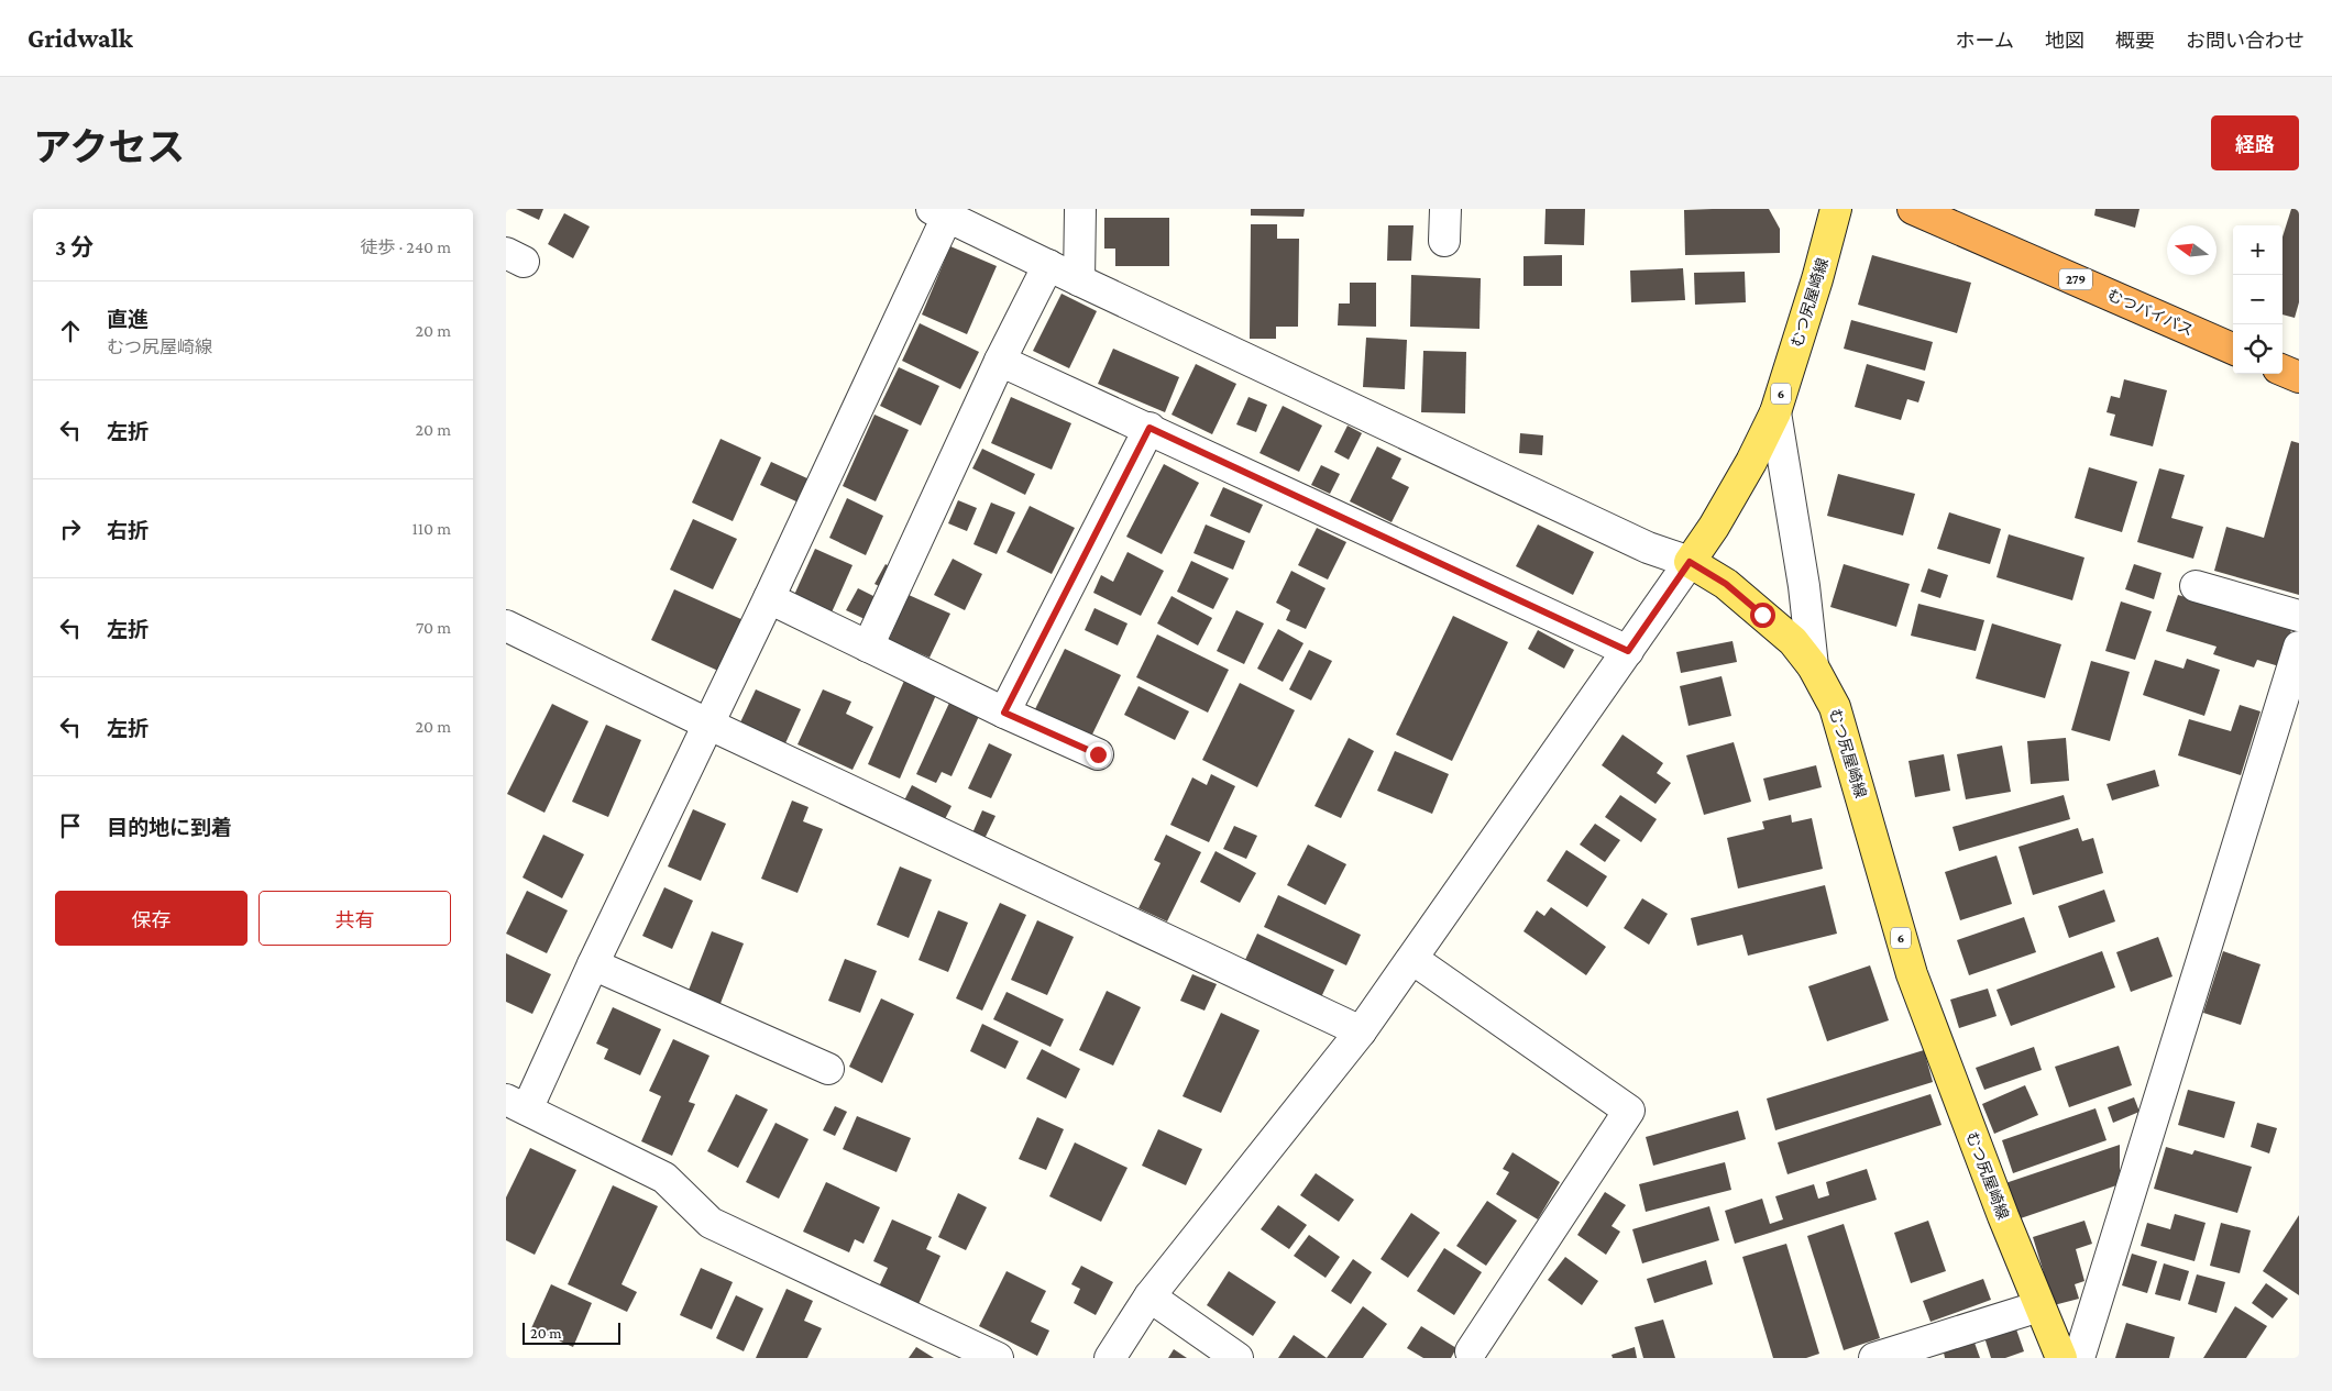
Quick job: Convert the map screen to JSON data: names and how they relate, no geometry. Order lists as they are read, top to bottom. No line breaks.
{"streets":{"highway":["279","むつバイパス"],"main road":["むつ尻屋崎線","6"]},"scale_bar":"20 m","north":"left","page":{"header":"Gridwalk","nav":["ホーム","地図","概要","お問い合わせ"],"title":"アクセス","buttons":["経路",["保存","共有"]],"heading":["3 分","徒歩 · 240 m"],"map_buttons":["+","−"],"list":[["直進","むつ尻屋崎線","20 m"],["左折","20 m"],["右折","110 m"],["左折","70 m"],["左折","20 m"],"目的地に到着"],"scale":"20 m"}}
